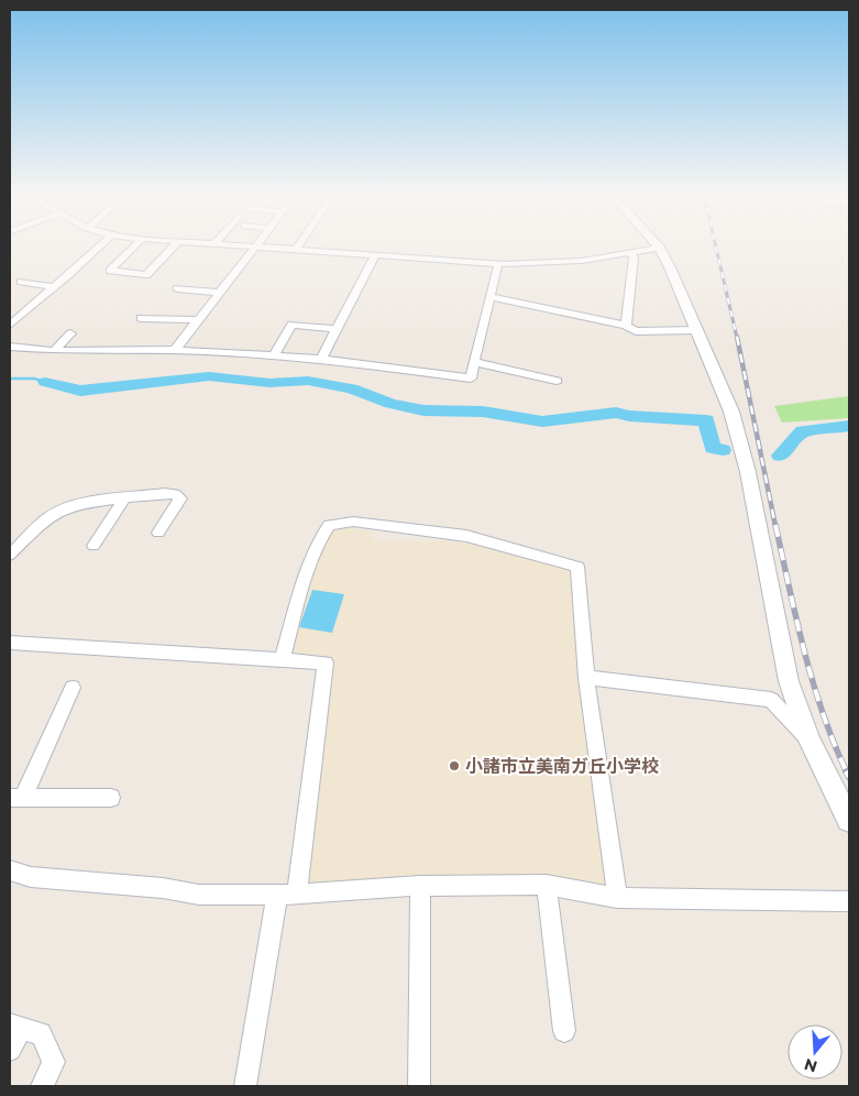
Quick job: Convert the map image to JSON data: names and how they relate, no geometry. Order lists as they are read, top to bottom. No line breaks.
{"places":["小諸市立美南ガ丘小学校"],"north":"bottom"}
